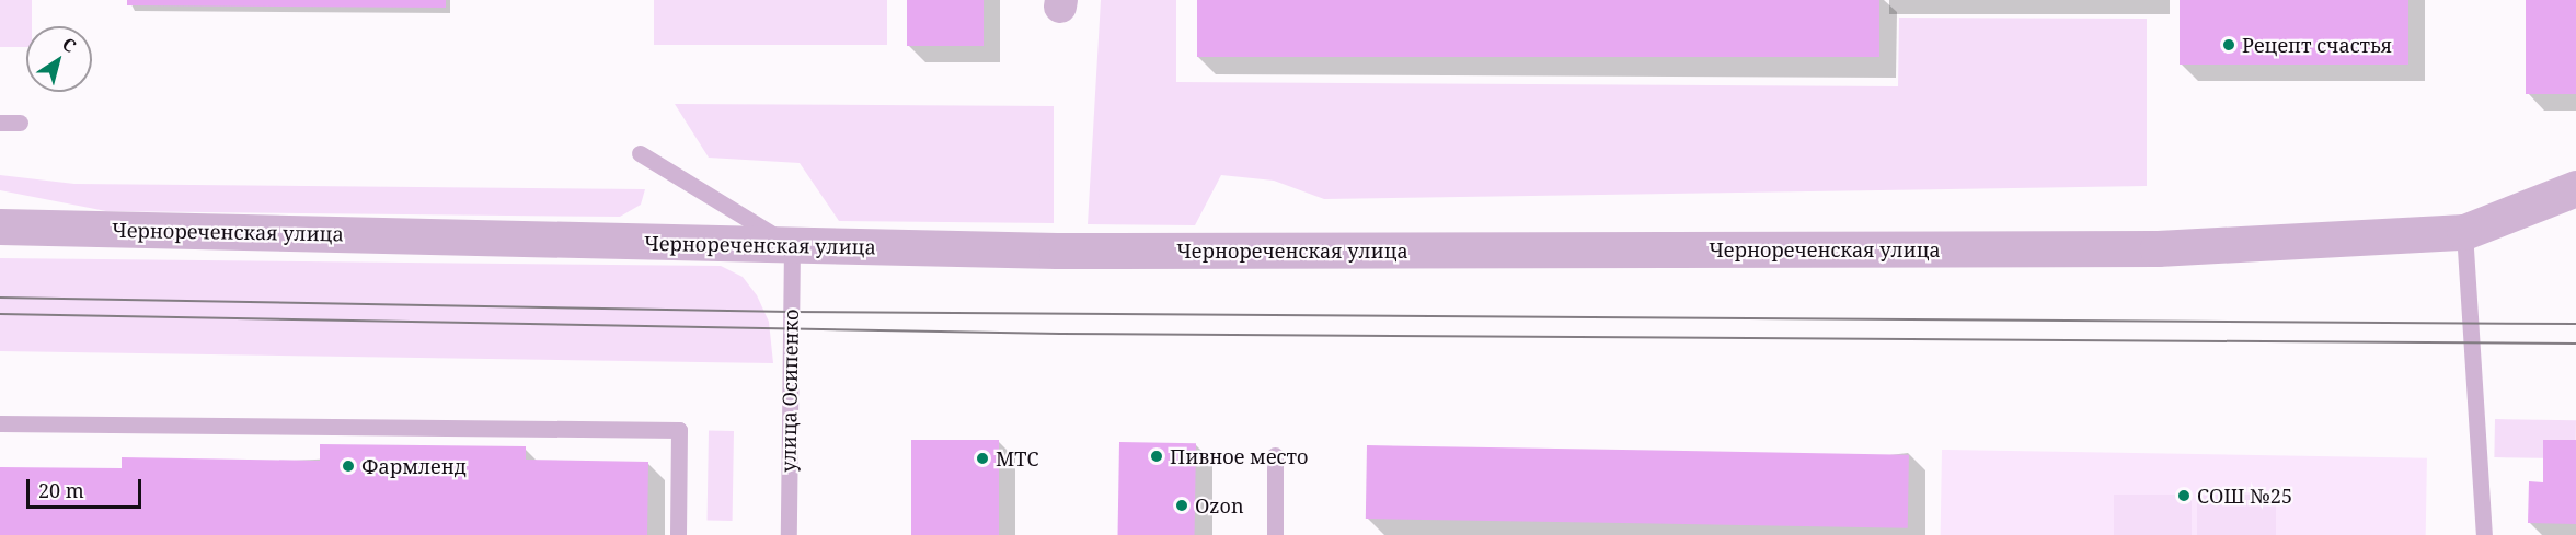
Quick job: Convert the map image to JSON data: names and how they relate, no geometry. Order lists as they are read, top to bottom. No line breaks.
{"streets":{"street":["Чернореченская улица"],"lane":["улица Осипенко"]},"crossings":[["Чернореченская улица","улица Осипенко"]],"places":["Рецепт счастья","Пивное место","МТС","Фармленд","СОШ №25","Ozon"],"scale_bar":"20 m","north":"top right"}
